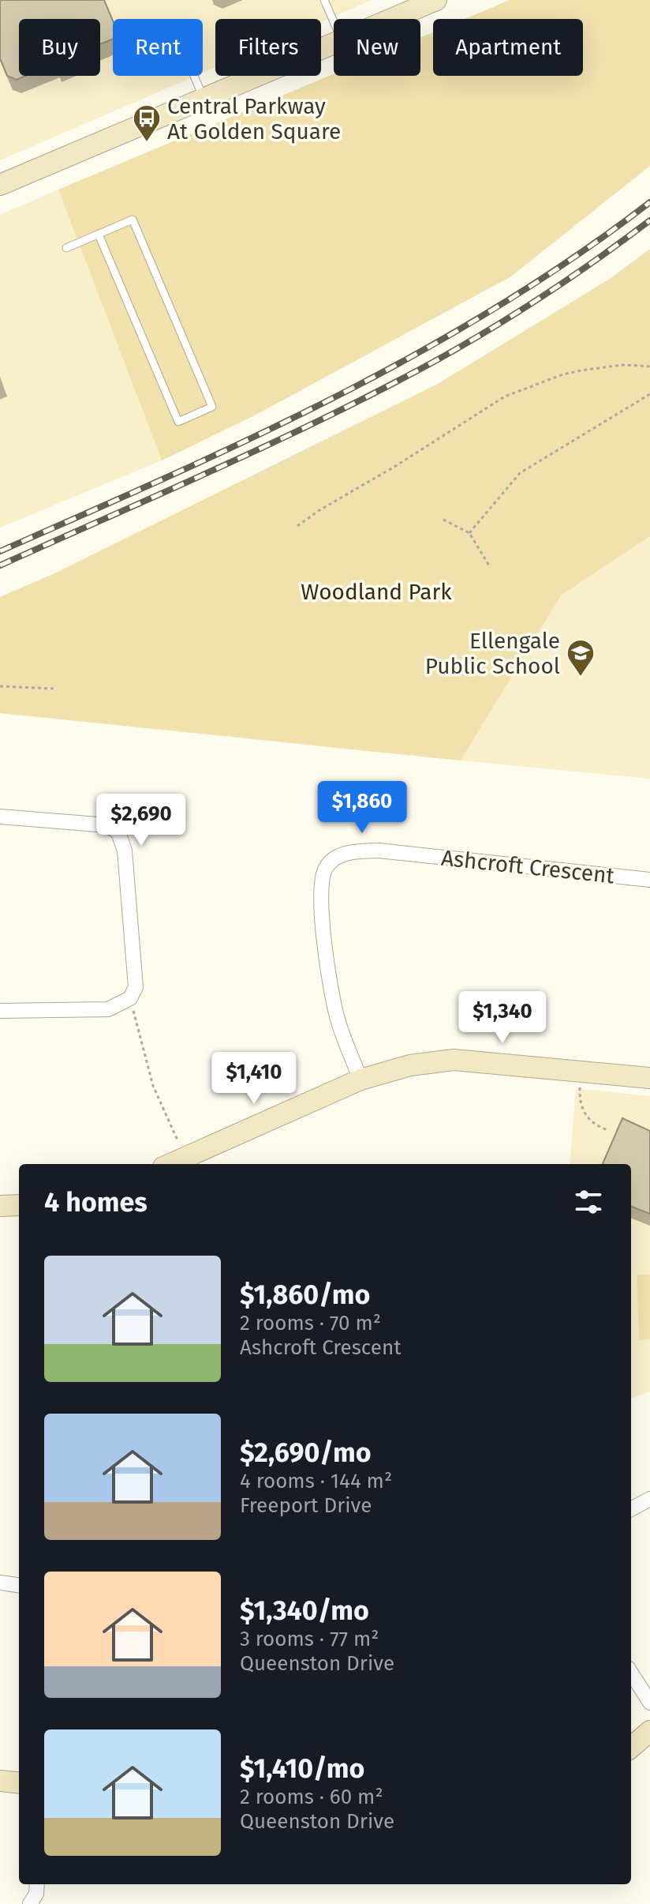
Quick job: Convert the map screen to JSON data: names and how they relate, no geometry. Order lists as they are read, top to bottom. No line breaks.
{"streets":{"street":["Ashcroft Crescent"]},"parks":["Woodland Park"],"places":{"bus stop":["Central Parkway At Golden Square"],"school or university":["Ellengale Public School"]},"page":{"chip":["Buy","Rent","Filters","New","Apartment"],"price":["$1,860","$2,690","$1,340","$1,410"],"heading":"4 homes","list":[{"name":"$1,860/mo","note":"2 rooms · 70 m² · Ashcroft Crescent"},{"name":"$2,690/mo","note":"4 rooms · 144 m² · Freeport Drive"},{"name":"$1,340/mo","note":"3 rooms · 77 m² · Queenston Drive"},{"name":"$1,410/mo","note":"2 rooms · 60 m² · Queenston Drive"}]}}
